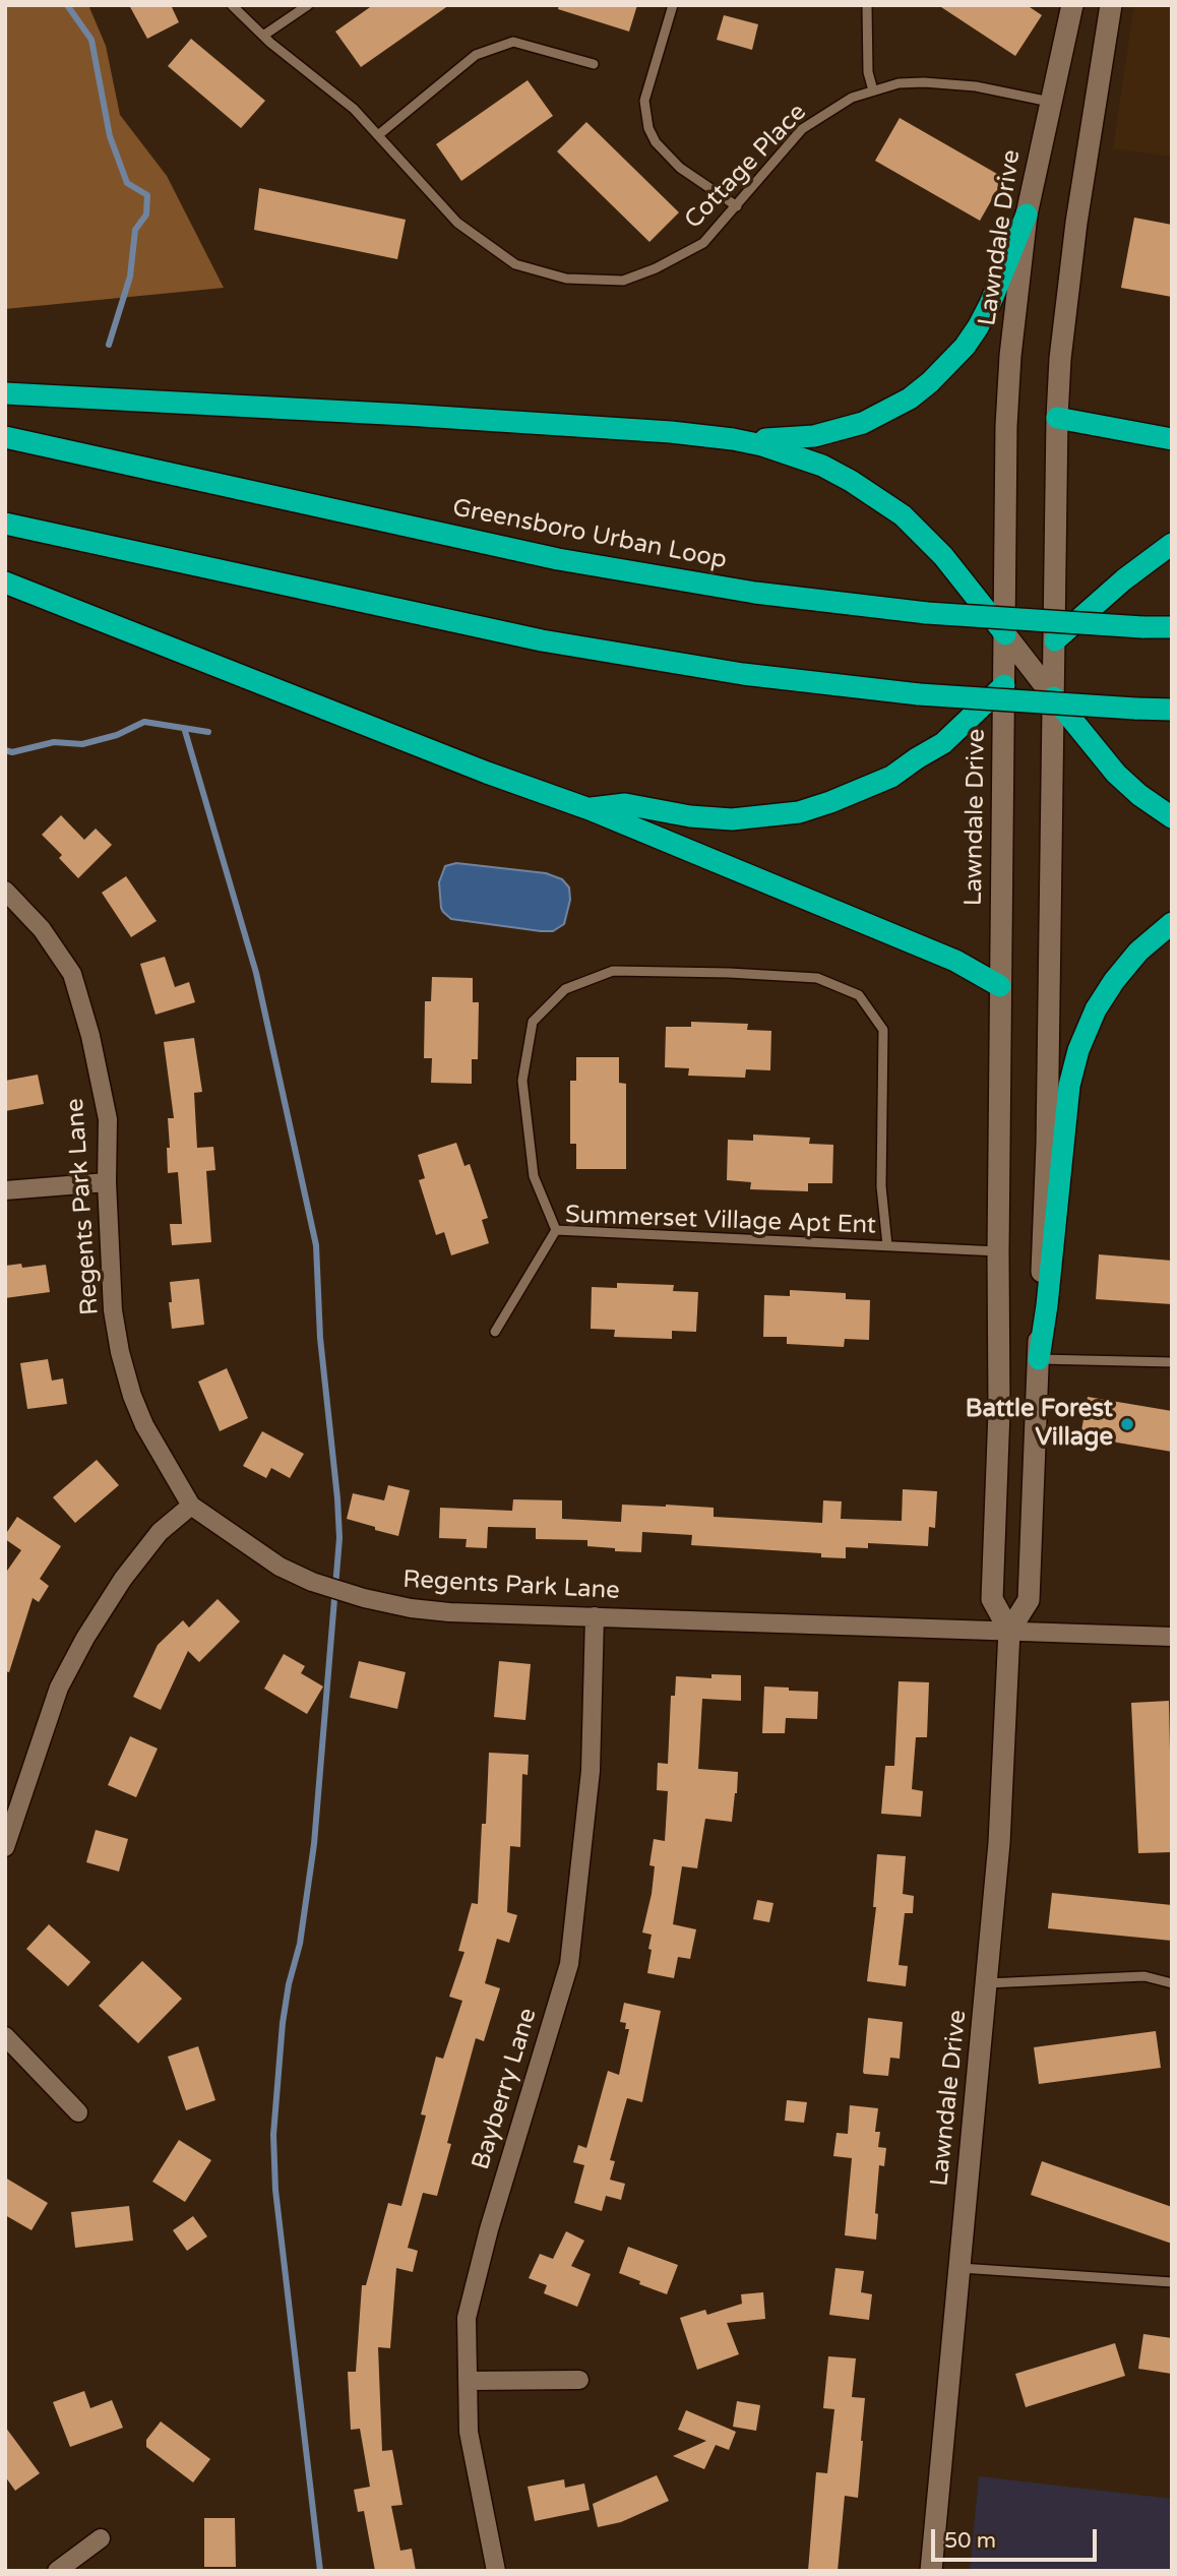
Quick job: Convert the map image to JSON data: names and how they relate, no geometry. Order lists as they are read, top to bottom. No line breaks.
{"streets":{"highway":["Greensboro Urban Loop"],"main road":["Lawndale Drive"],"street":["Regents Park Lane","Bayberry Lane"],"lane":["Cottage Place","Summerset Village Apt Ent"]},"crossings":[["Cottage Place","Lawndale Drive"],["Lawndale Drive","Regents Park Lane"],["Lawndale Drive","Summerset Village Apt Ent"],["Regents Park Lane","Bayberry Lane"]],"places":["Battle Forest Village"],"scale_bar":"50 m"}
